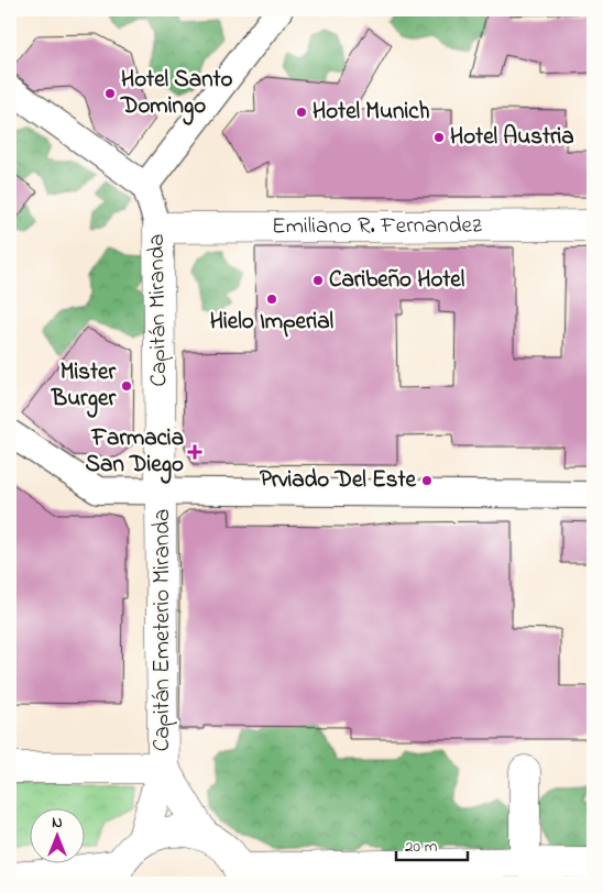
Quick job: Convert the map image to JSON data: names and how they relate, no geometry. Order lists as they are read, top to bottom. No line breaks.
{"streets":{"main road":["Emiliano R. Fernandez","Capitán Miranda","Capitán Emeterio Miranda"]},"crossings":[["Emiliano R. Fernandez","Capitán Miranda"],["Capitán Miranda","Capitán Emeterio Miranda"]],"places":{"other":["Hotel Santo Domingo","Hotel Munich","Hotel Austria","Caribeño Hotel","Hielo Imperial","Mister Burger","Prviado Del Este"],"health":["Farmacia San Diego"]},"scale_bar":"20 m","north":"top"}
